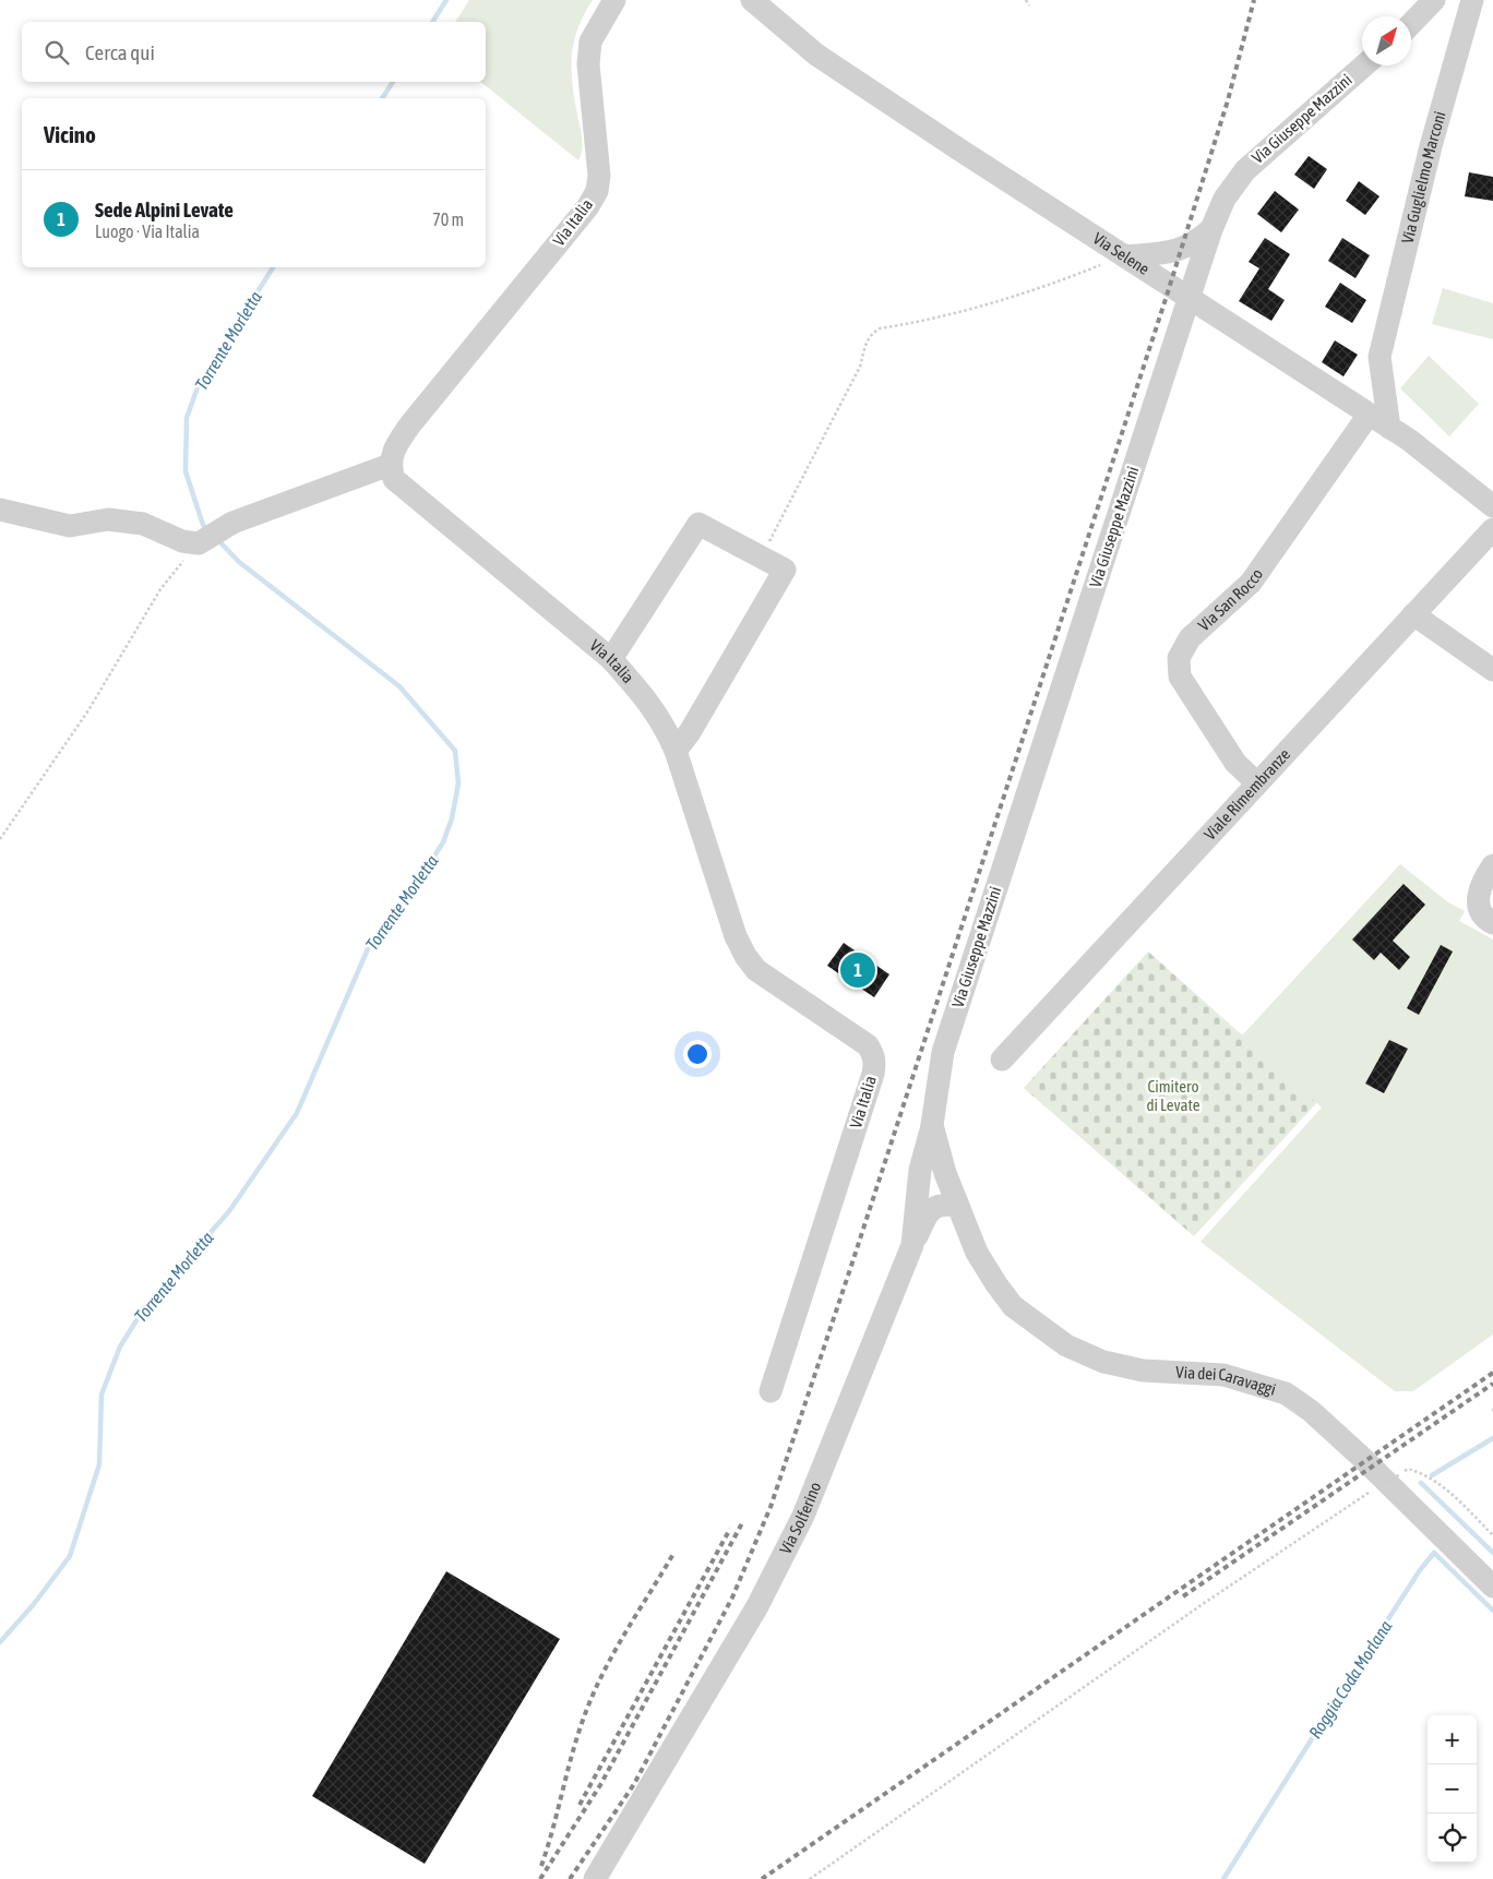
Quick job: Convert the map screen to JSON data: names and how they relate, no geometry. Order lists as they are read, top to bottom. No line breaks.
{"streets":{"street":["Via Giuseppe Mazzini","Via Guglielmo Marconi","Via Italia","Via Selene","Via San Rocco","Viale Rimembranze","Via dei Caravaggi","Via Solferino"]},"crossings":[["Via Giuseppe Mazzini","Via Selene"],["Via Giuseppe Mazzini","Via dei Caravaggi"],["Via Giuseppe Mazzini","Via Solferino"],["Via Guglielmo Marconi","Via Selene"],["Via Guglielmo Marconi","Via San Rocco"],["Via Selene","Via San Rocco"],["Via San Rocco","Viale Rimembranze"],["Via dei Caravaggi","Via Solferino"]],"water":["Torrente Morletta","Roggia Coda Morlana"],"parks":["Cimitero di Levate"],"north":"top right","page":{"search":"Cerca qui","heading":"Vicino","list":[{"mark":"1","name":"Sede Alpini Levate","note":"Luogo · Via Italia","value":"70 m"}],"pins":"1","map_buttons":["+","−"]}}
